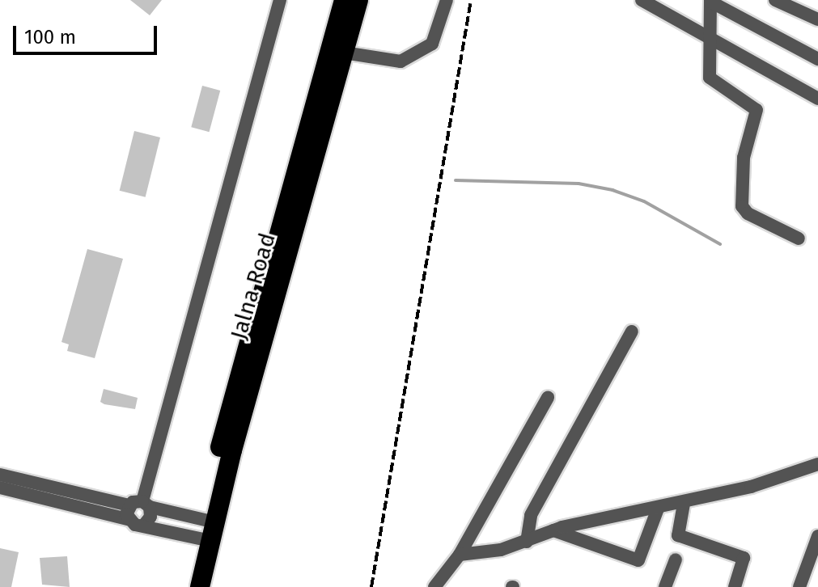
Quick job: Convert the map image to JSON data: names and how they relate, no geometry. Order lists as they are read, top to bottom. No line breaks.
{"streets":{"highway":["Jalna Road"]},"scale_bar":"100 m"}
